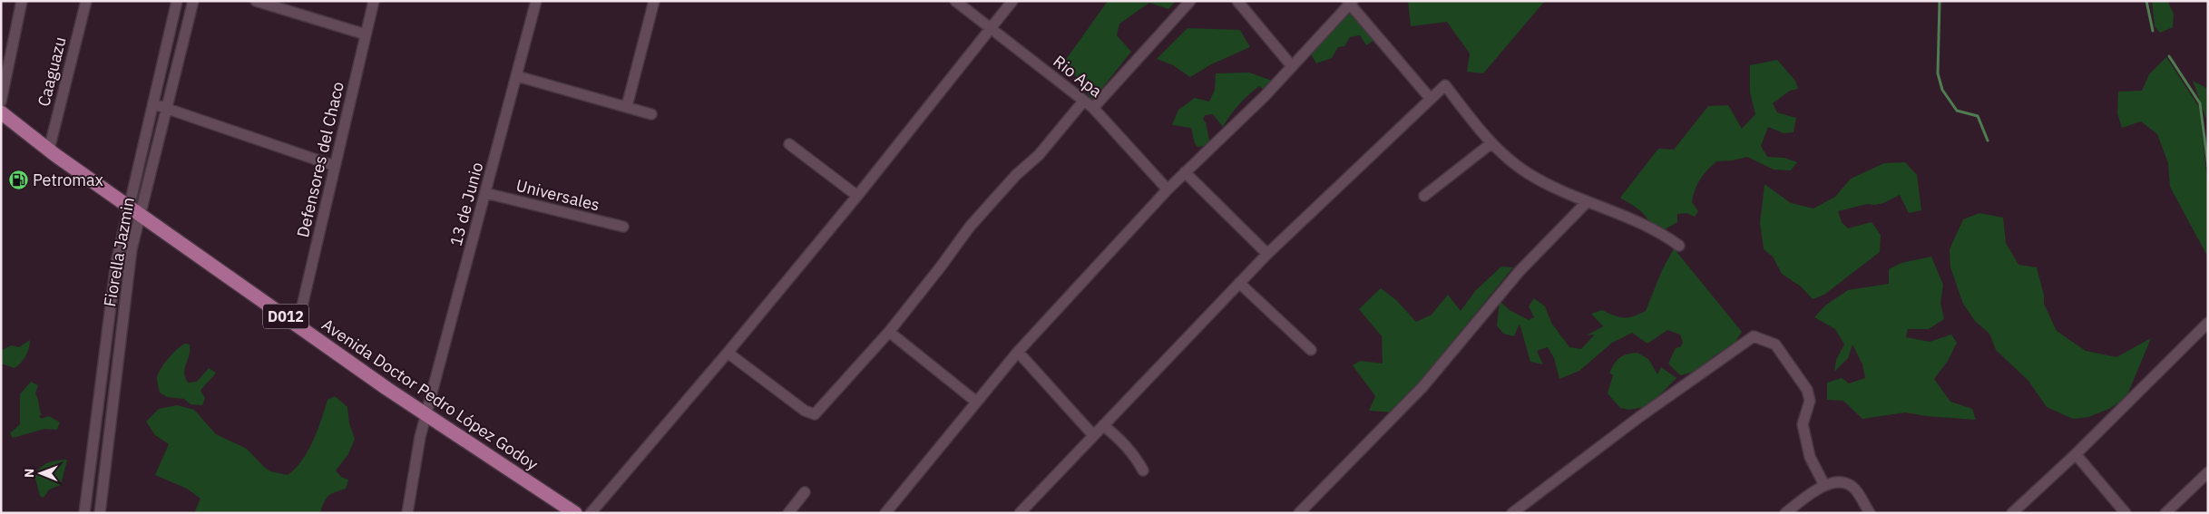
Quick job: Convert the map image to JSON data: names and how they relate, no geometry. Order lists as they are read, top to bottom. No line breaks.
{"streets":{"main road":["D012","Avenida Doctor Pedro López Godoy"],"street":["Caaguazu","Rio Apa","Defensores del Chaco","Universales","13 de Junio","Fiorella Jazmin"]},"crossings":[["Caaguazu","Avenida Doctor Pedro López Godoy"],["Defensores del Chaco","Avenida Doctor Pedro López Godoy"],["Universales","13 de Junio"],["13 de Junio","Avenida Doctor Pedro López Godoy"],["Fiorella Jazmin","Avenida Doctor Pedro López Godoy"]],"places":{"fuel station":["Petromax"]},"north":"left"}
